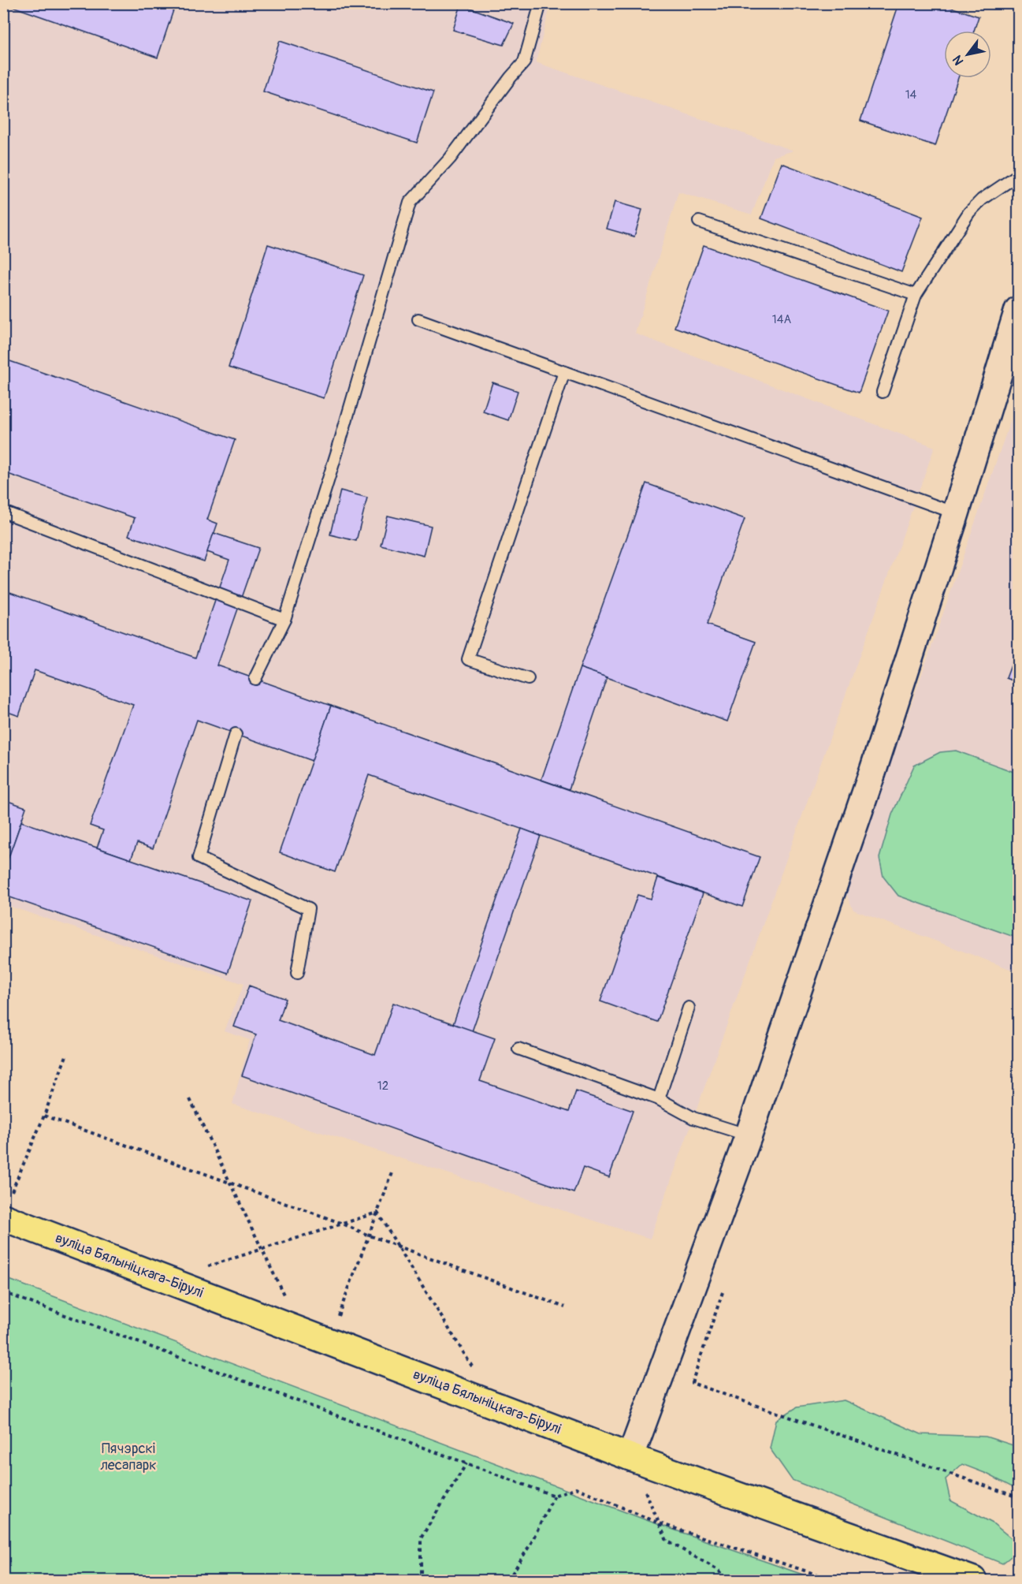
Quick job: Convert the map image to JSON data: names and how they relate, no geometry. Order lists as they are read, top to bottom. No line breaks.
{"streets":{"main road":["вуліца Бялыніцкага-Бірулі"]},"parks":["Пячэрскі лесапарк"],"house_numbers":["14","14А","12"],"north":"bottom left"}
